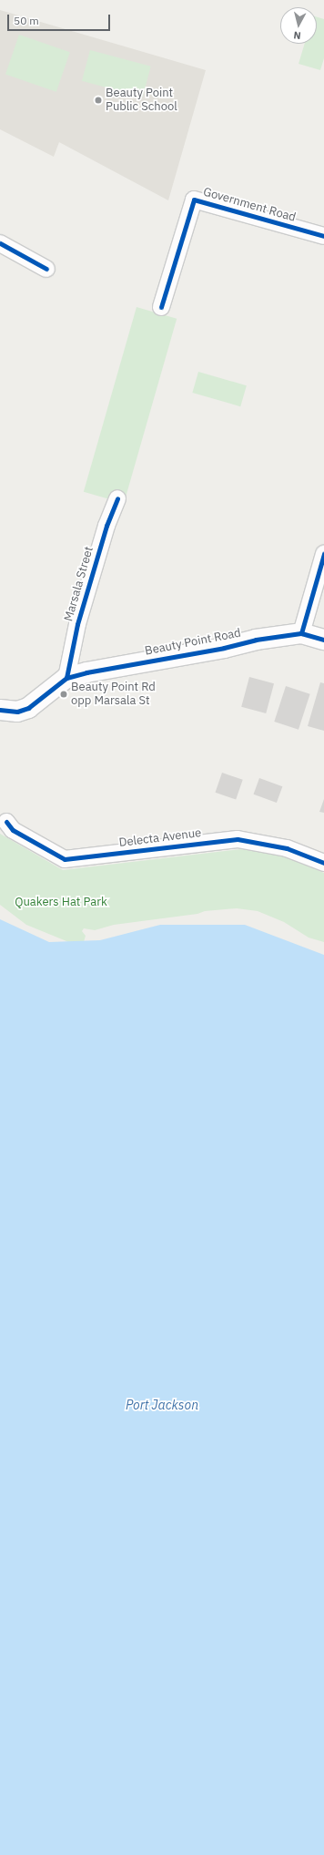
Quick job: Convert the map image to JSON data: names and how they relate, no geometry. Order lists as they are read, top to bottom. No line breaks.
{"streets":{"street":["Government Road","Marsala Street","Beauty Point Road","Delecta Avenue"]},"crossings":[["Marsala Street","Beauty Point Road"]],"water":["Port Jackson"],"parks":["Quakers Hat Park"],"places":["Beauty Point Public School","Beauty Point Rd opp Marsala St"],"scale_bar":"50 m","north":"bottom"}
